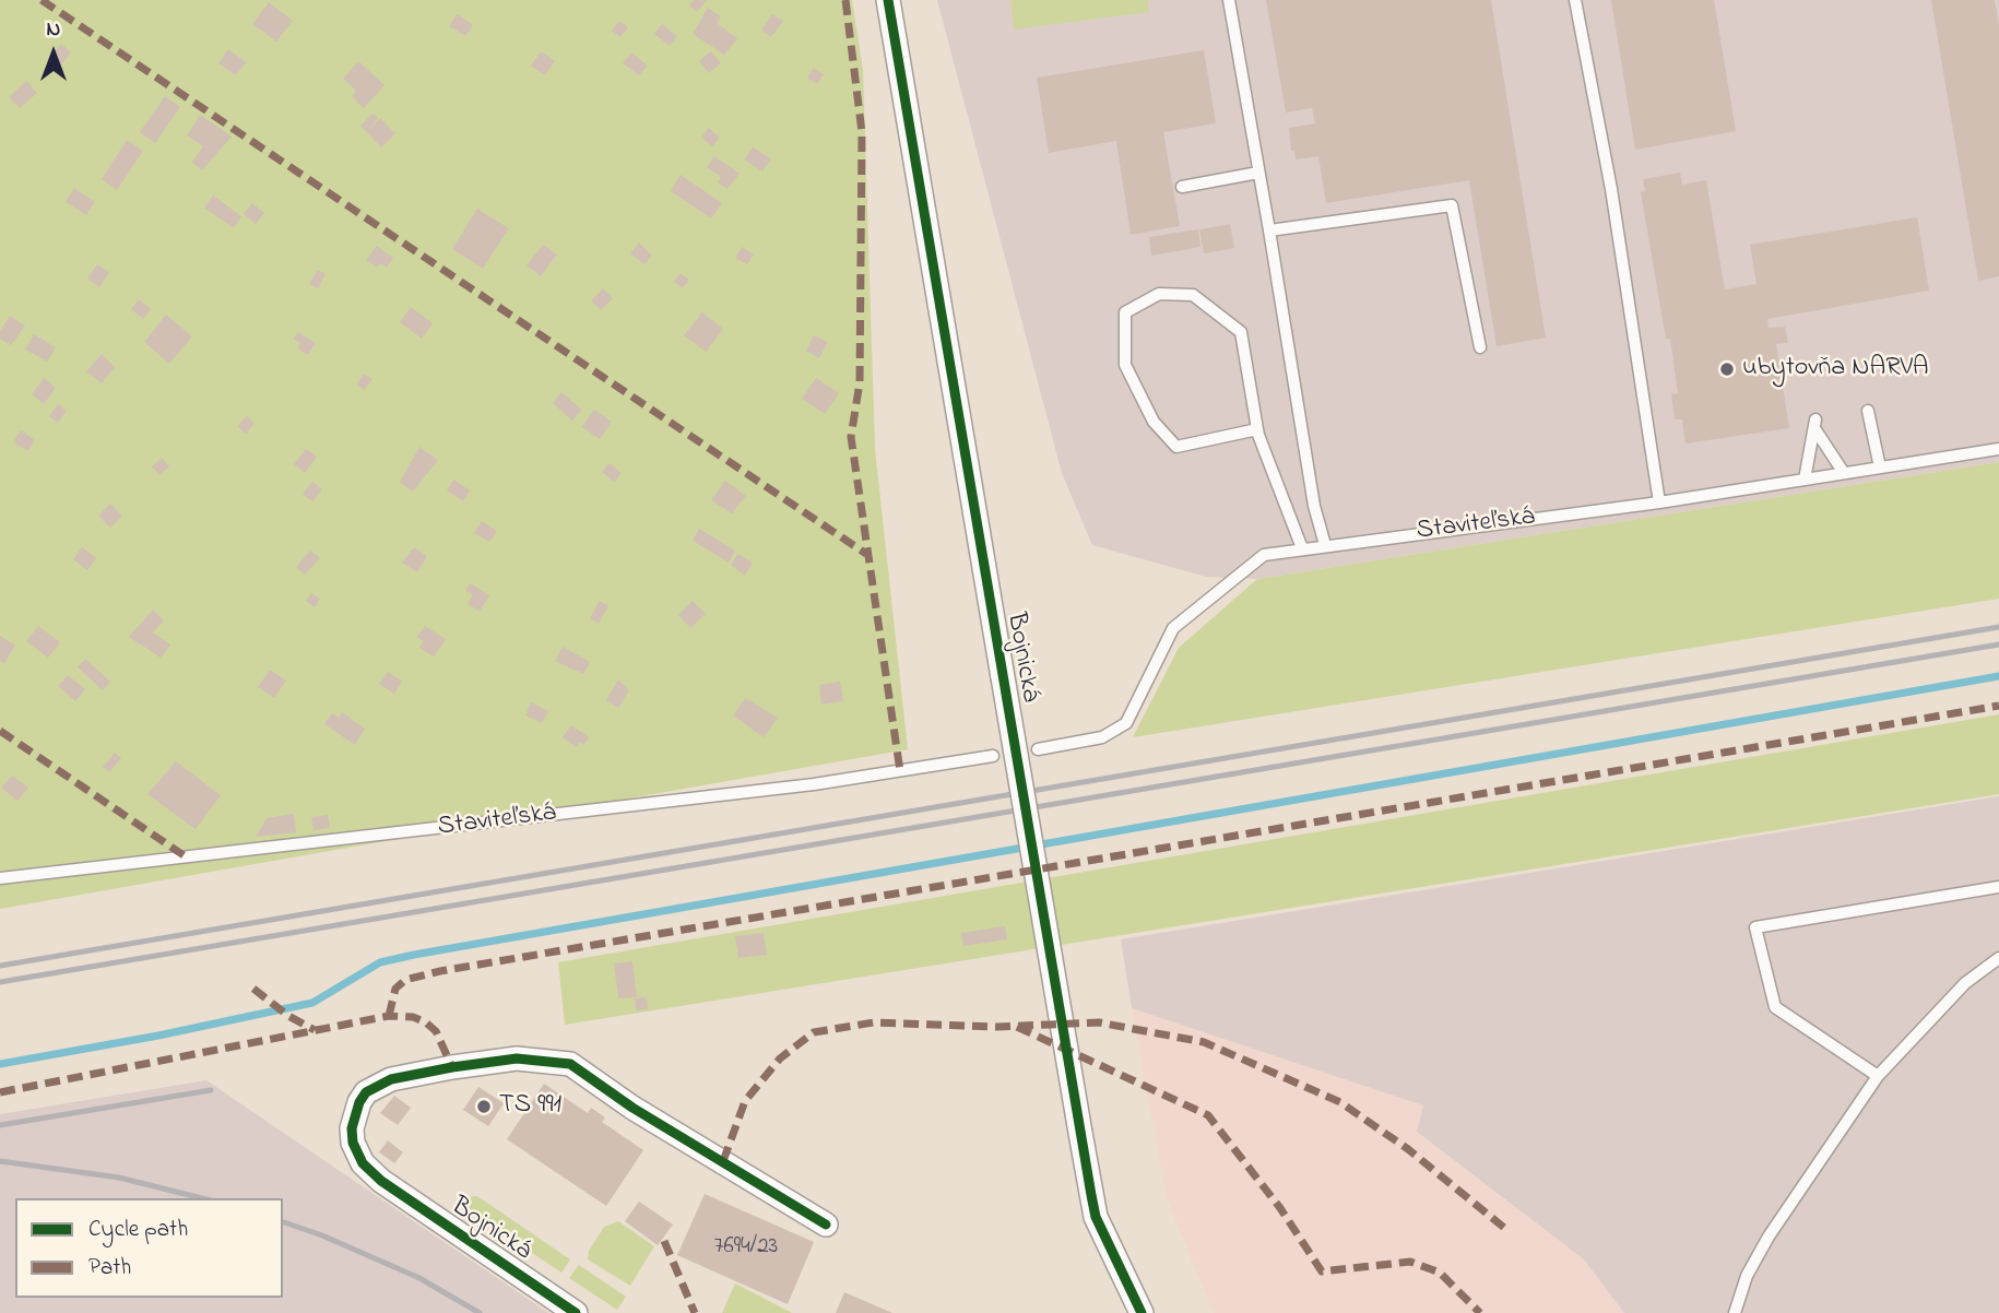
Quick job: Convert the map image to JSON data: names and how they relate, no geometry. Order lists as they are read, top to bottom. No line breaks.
{"streets":{"street":["Bojnická"],"lane":["Staviteľská"]},"places":["ubytovňa NARVA","TS 991"],"house_numbers":["7694/23"],"legend":["Cycle path","Path"],"north":"top"}
